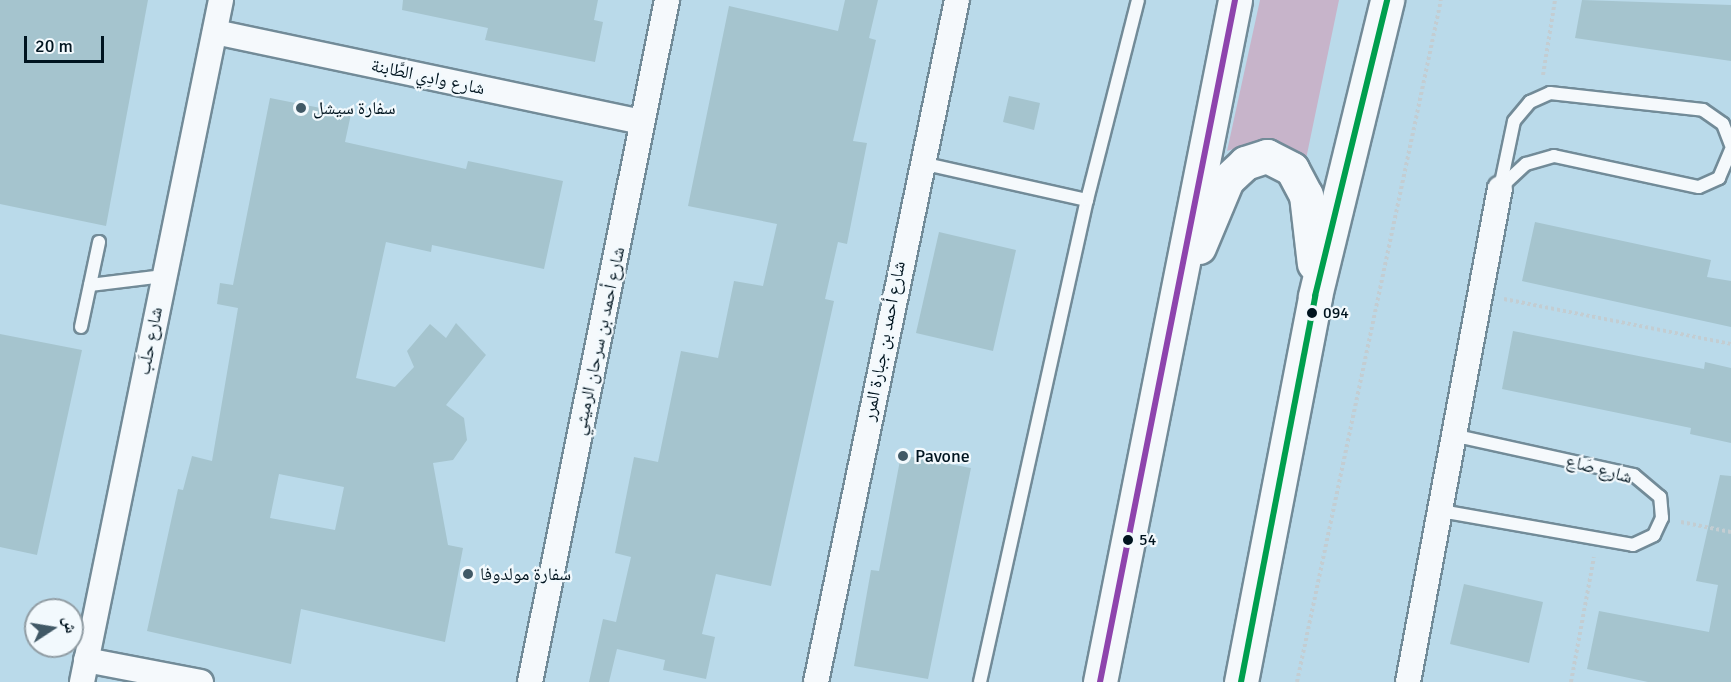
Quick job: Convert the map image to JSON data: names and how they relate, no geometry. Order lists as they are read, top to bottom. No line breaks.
{"streets":{"street":["شارع وادِي الطَّابنة","شارع حلَب","شارع أحمد بن سرحان الرميثي","شارع أحمد بن جبارة المرر"],"lane":["شارع صَاع"]},"crossings":[["شارع وادِي الطَّابنة","شارع حلَب"],["شارع وادِي الطَّابنة","شارع أحمد بن سرحان الرميثي"]],"places":["سفارة سيشل","094","Pavone","54","سفارة مولدوفا"],"scale_bar":"20 m","north":"right"}
